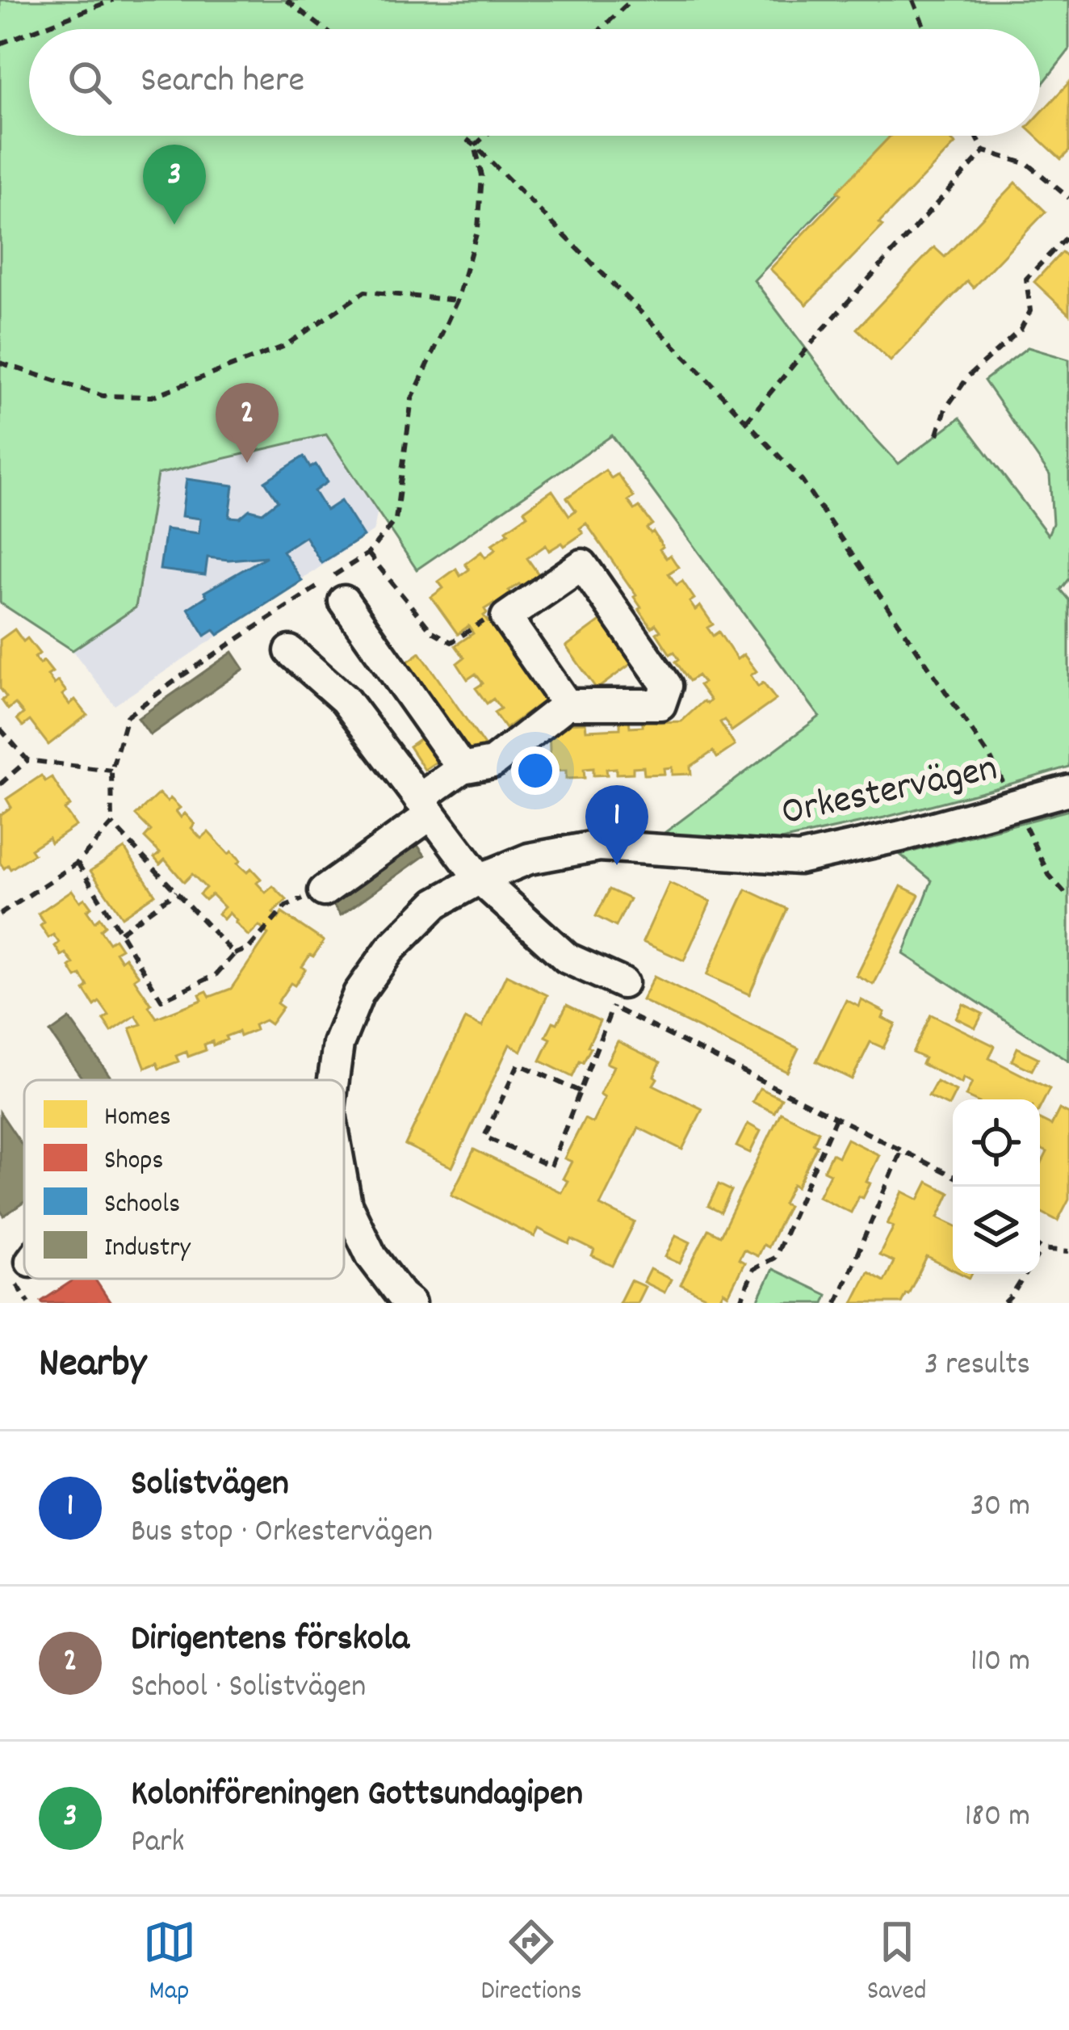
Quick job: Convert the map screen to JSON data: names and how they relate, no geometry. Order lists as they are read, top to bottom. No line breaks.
{"streets":{"street":["Orkestervägen"]},"legend":["Homes","Shops","Schools","Industry"],"page":{"search":"Search here","pins":["3","2","1"],"heading":["Nearby","3 results"],"list":[{"mark":"1","name":"Solistvägen","note":"Bus stop · Orkestervägen","value":"30 m"},{"mark":"2","name":"Dirigentens förskola","note":"School · Solistvägen","value":"110 m"},{"mark":"3","name":"Koloniföreningen Gottsundagipen","note":"Park","value":"180 m"}],"nav":["Map","Directions","Saved"]}}
